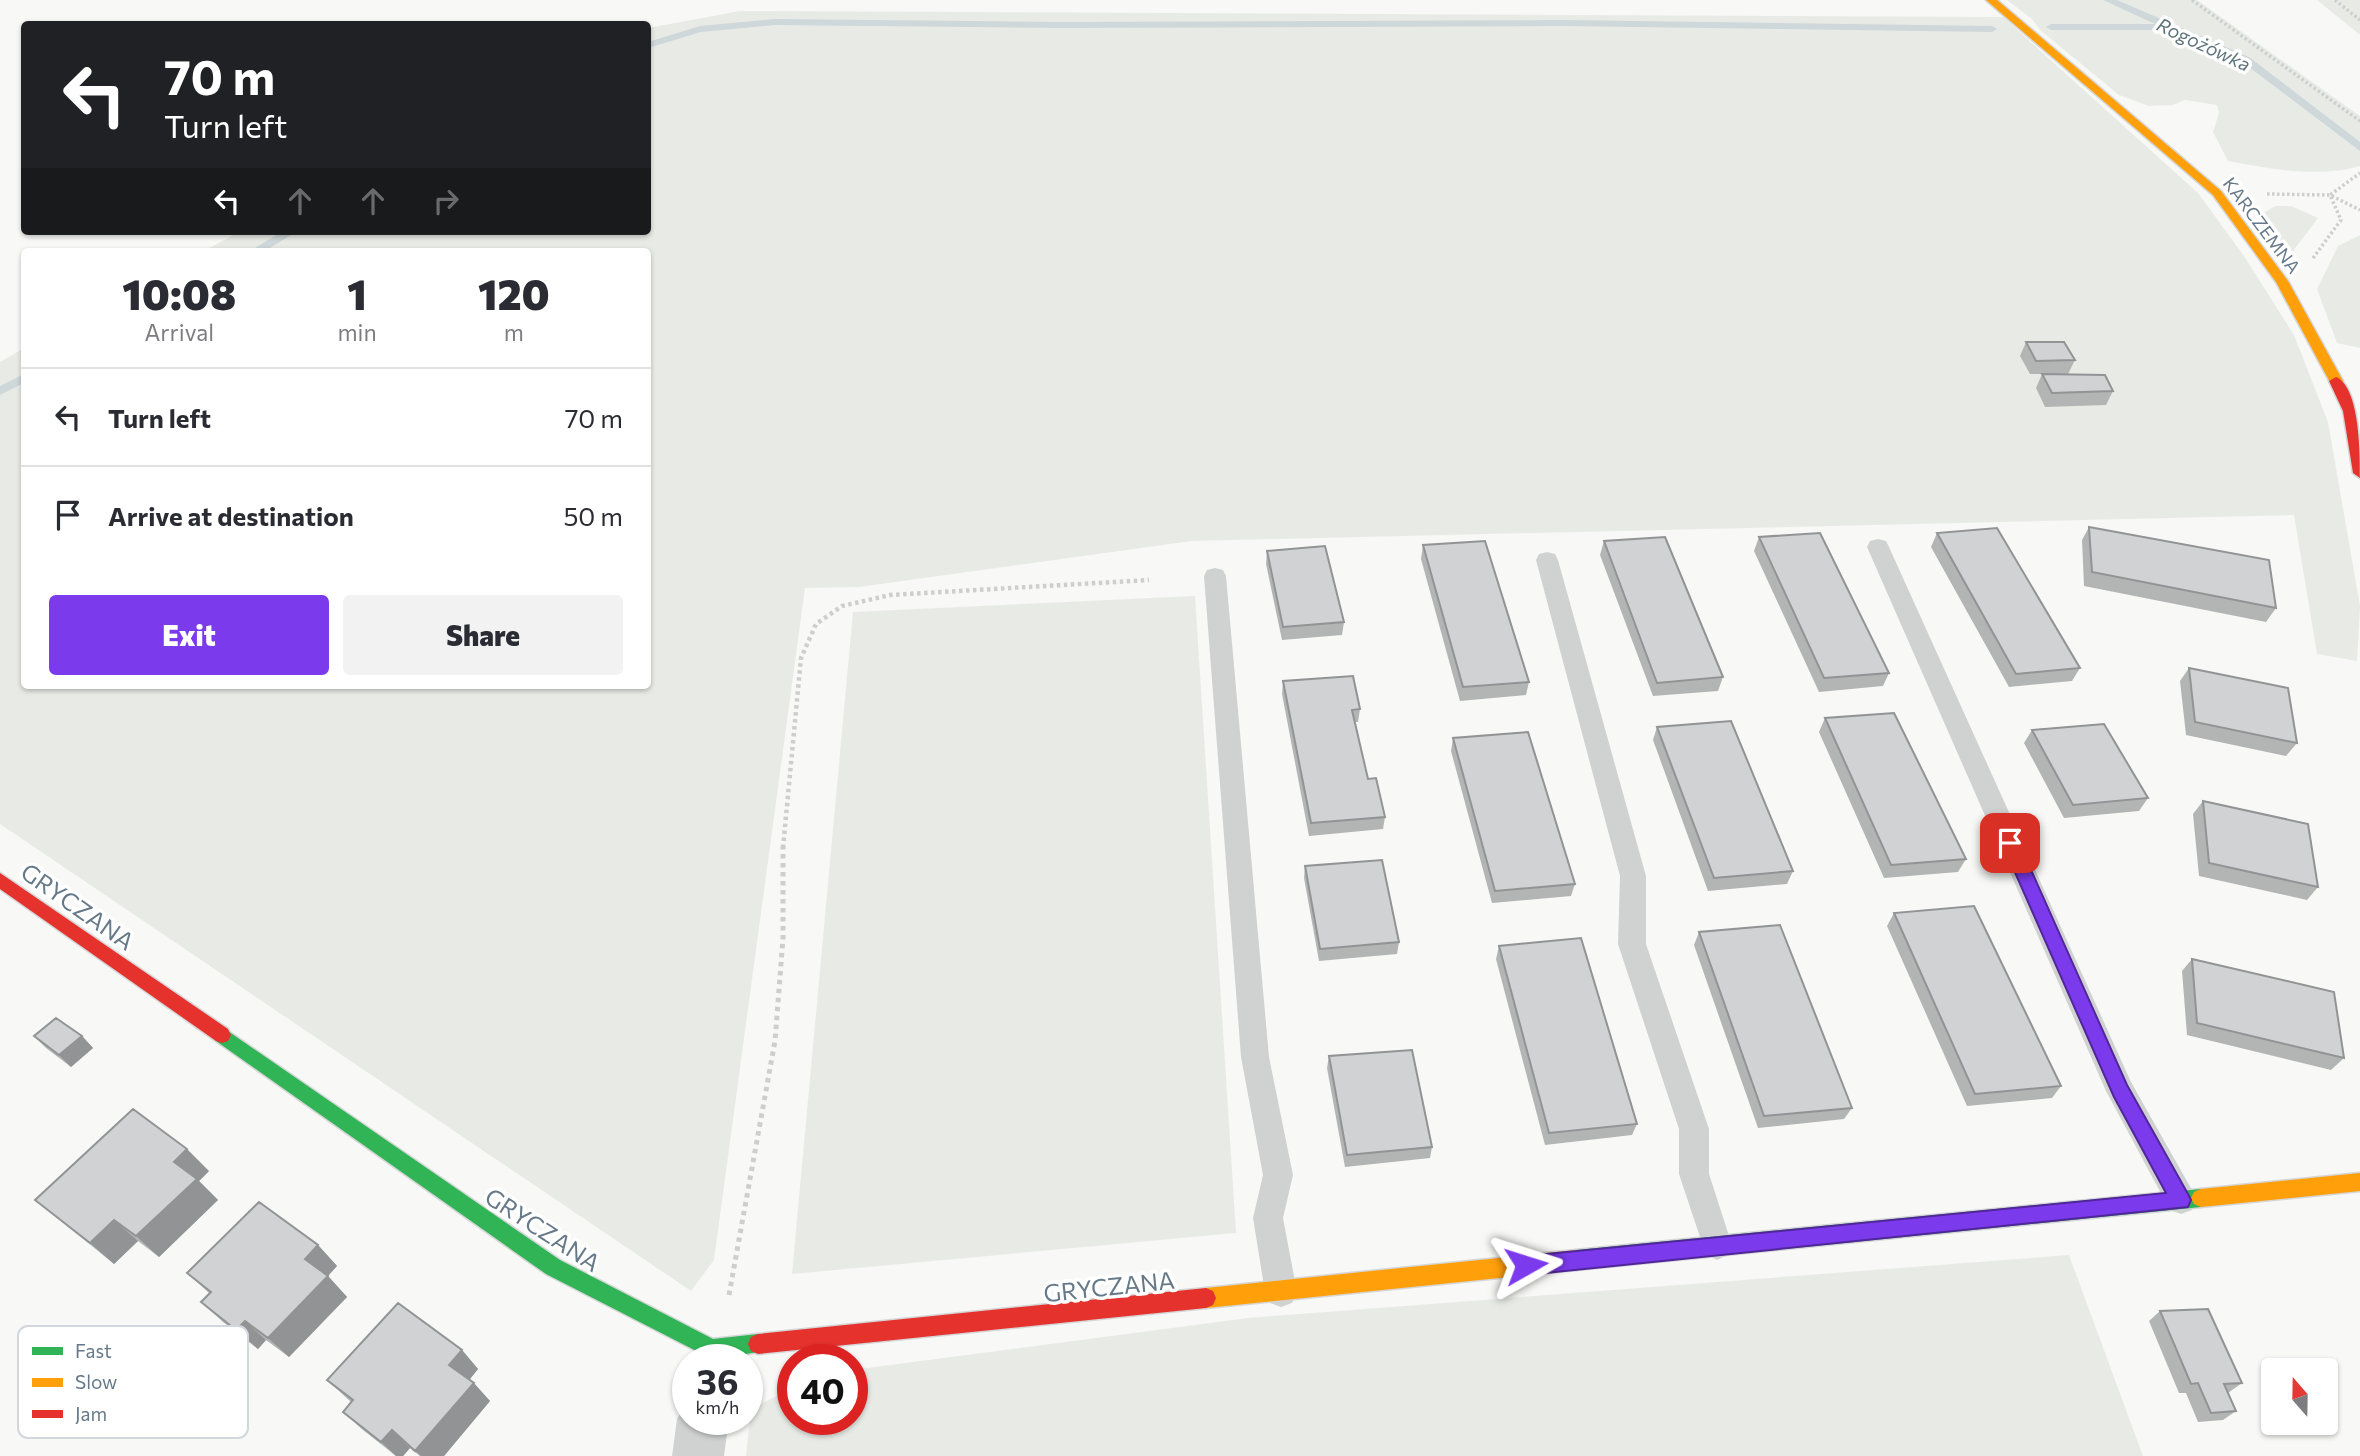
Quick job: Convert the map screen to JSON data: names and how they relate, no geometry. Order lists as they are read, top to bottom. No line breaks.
{"streets":{"street":["KARCZEMNA","GRYCZANA"]},"water":["Rogożówka"],"legend":["Fast","Slow","Jam"],"north":"top","page":{"turn":["70 m","Turn left"],"eta":["10:08","Arrival","1","min","120","m"],"list":[{"name":"Turn left","value":"70 m"},{"name":"Arrive at destination","value":"50 m"}],"buttons":["Exit","Share"],"speed":"36 km/h","limit":"40"}}
